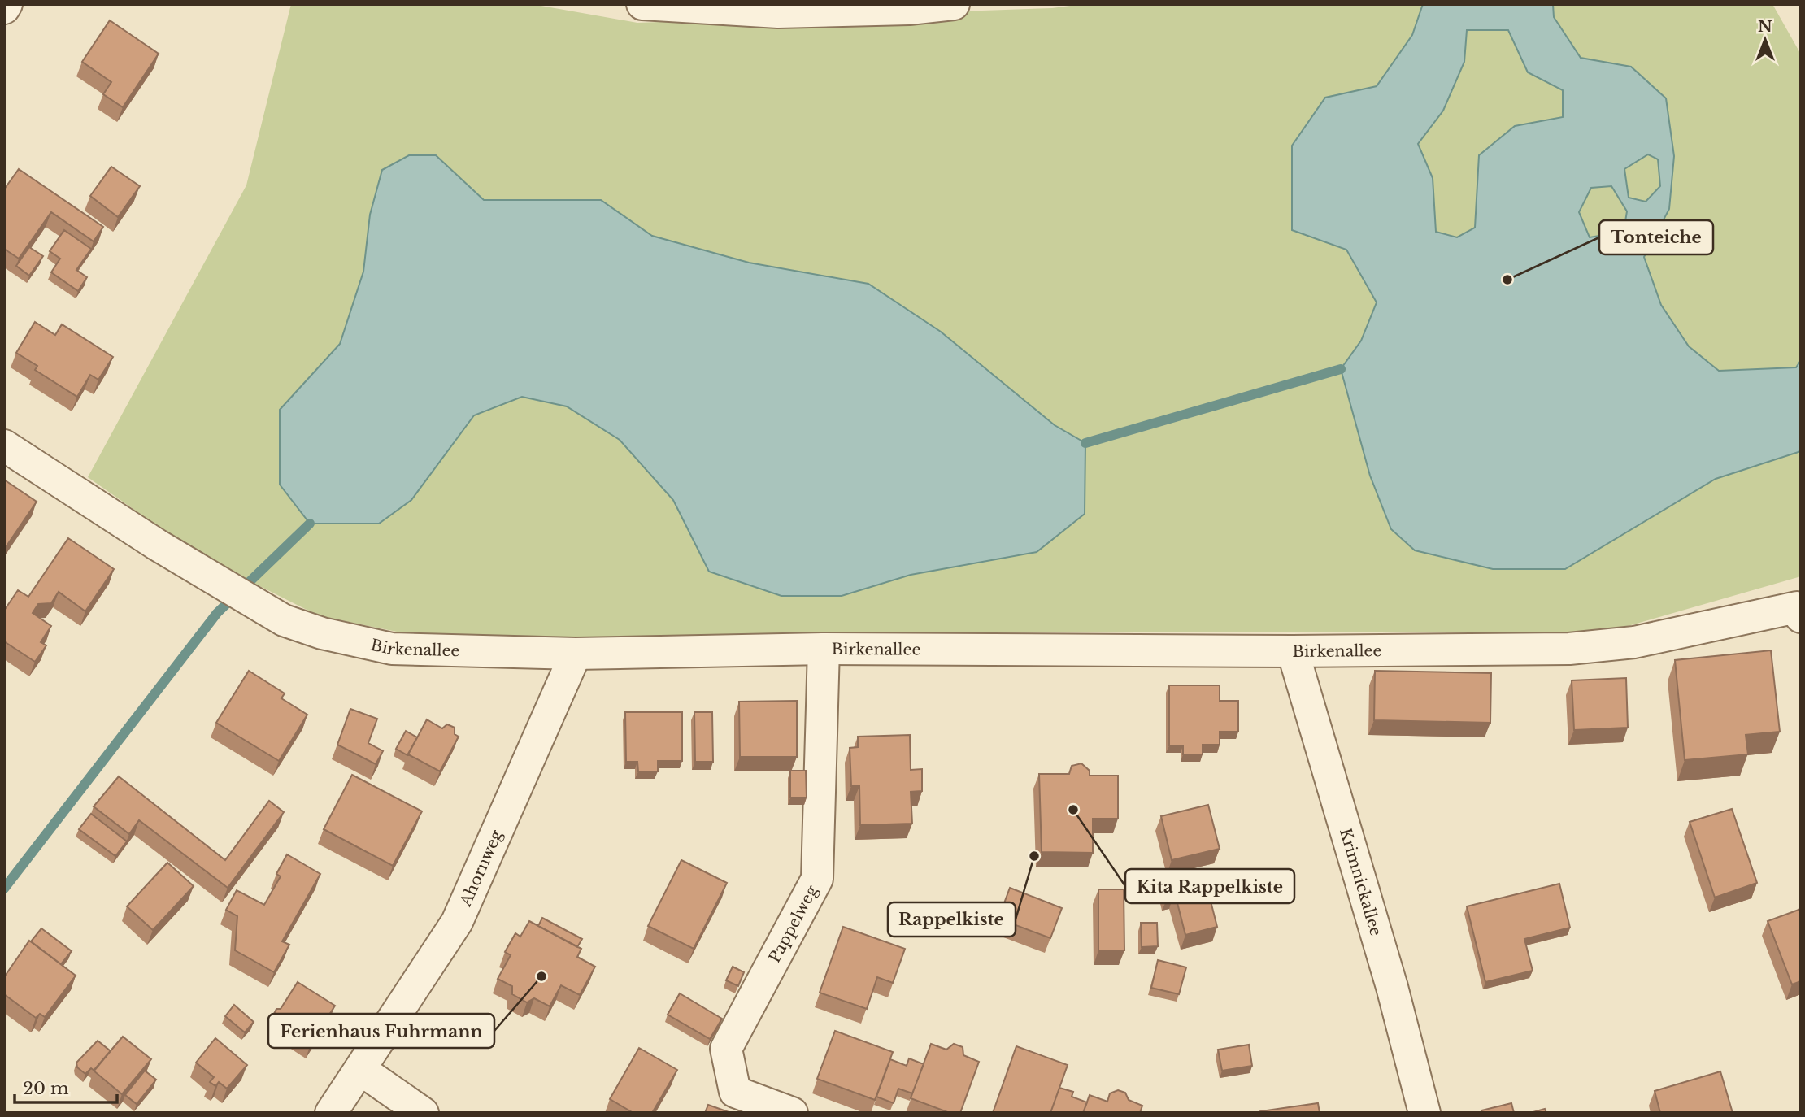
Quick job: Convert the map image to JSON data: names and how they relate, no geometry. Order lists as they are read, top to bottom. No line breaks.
{"streets":{"street":["Birkenallee","Ahornweg","Krimnickallee","Pappelweg"]},"crossings":[["Birkenallee","Ahornweg"],["Birkenallee","Krimnickallee"],["Birkenallee","Pappelweg"]],"places":["Tonteiche","Kita Rappelkiste","Rappelkiste","Ferienhaus Fuhrmann"],"scale_bar":"20 m","north":"top"}
